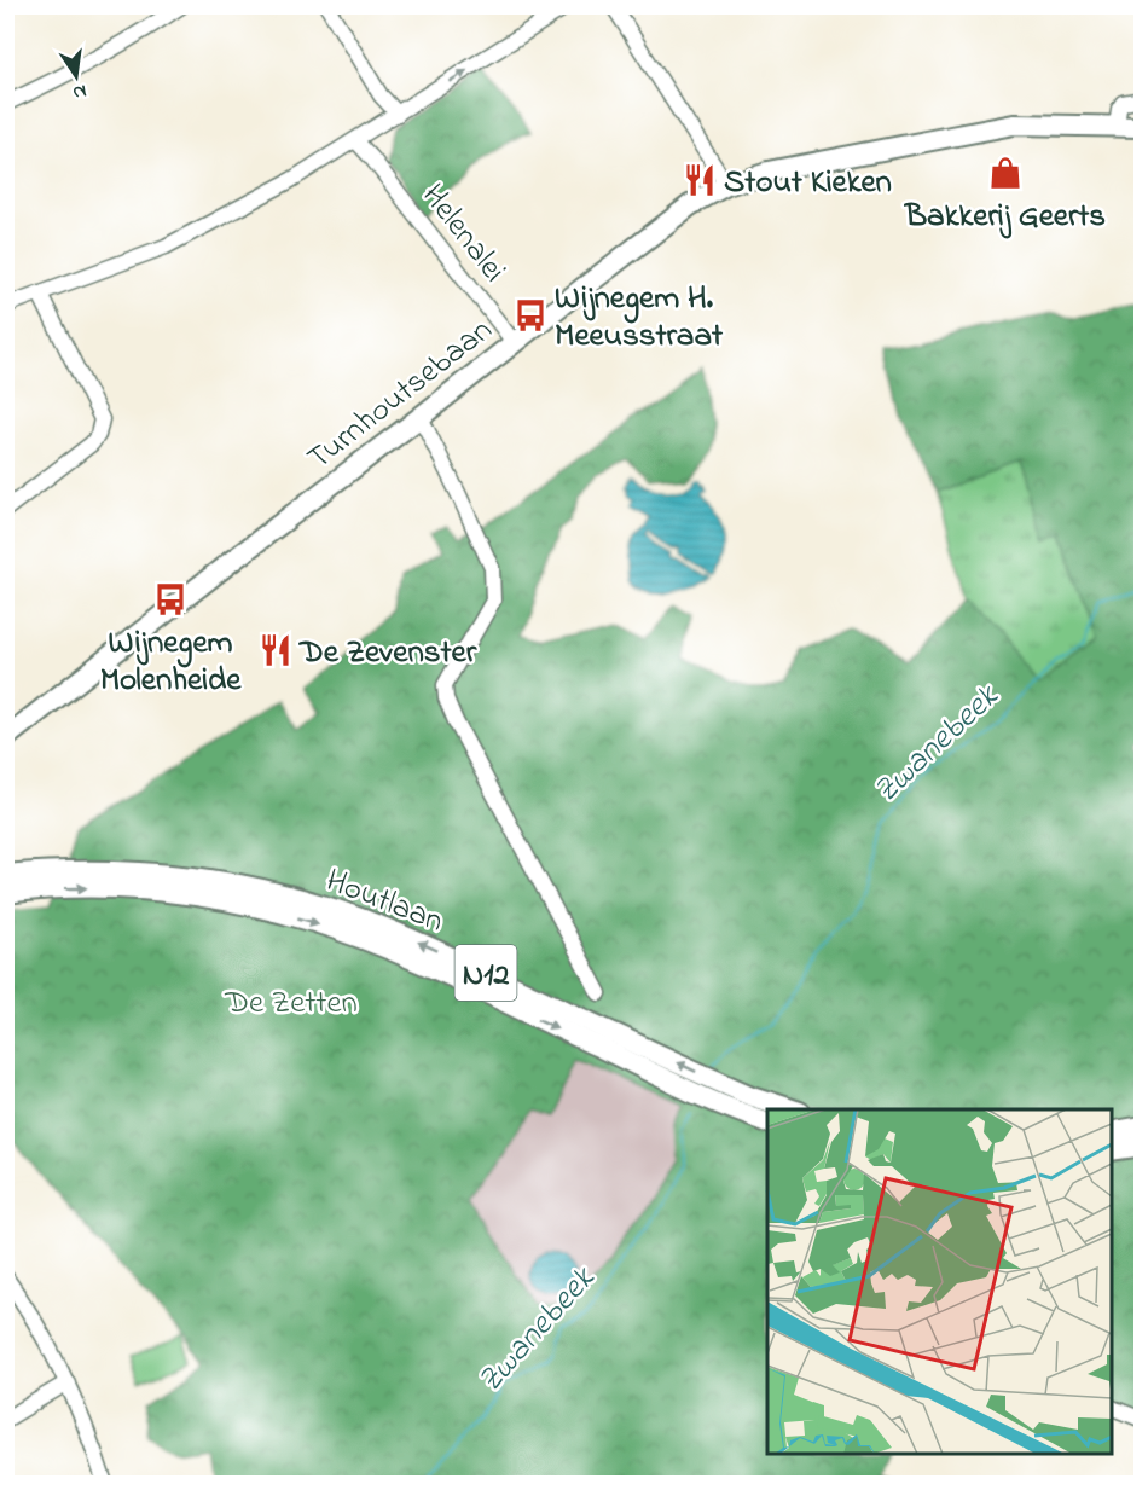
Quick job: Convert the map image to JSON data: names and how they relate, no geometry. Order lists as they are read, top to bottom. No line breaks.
{"streets":{"main road":["Turnhoutsebaan","Houtlaan","N12"],"street":["Helenalei"]},"crossings":[["Helenalei","Turnhoutsebaan"]],"water":["Zwanebeek"],"parks":["De Zetten"],"places":{"shop":["Bakkerij Geerts"],"restaurant":["Stout Kieken","De Zevenster"],"bus stop":["Wijnegem H. Meeusstraat","Wijnegem Molenheide"]},"north":"bottom"}
